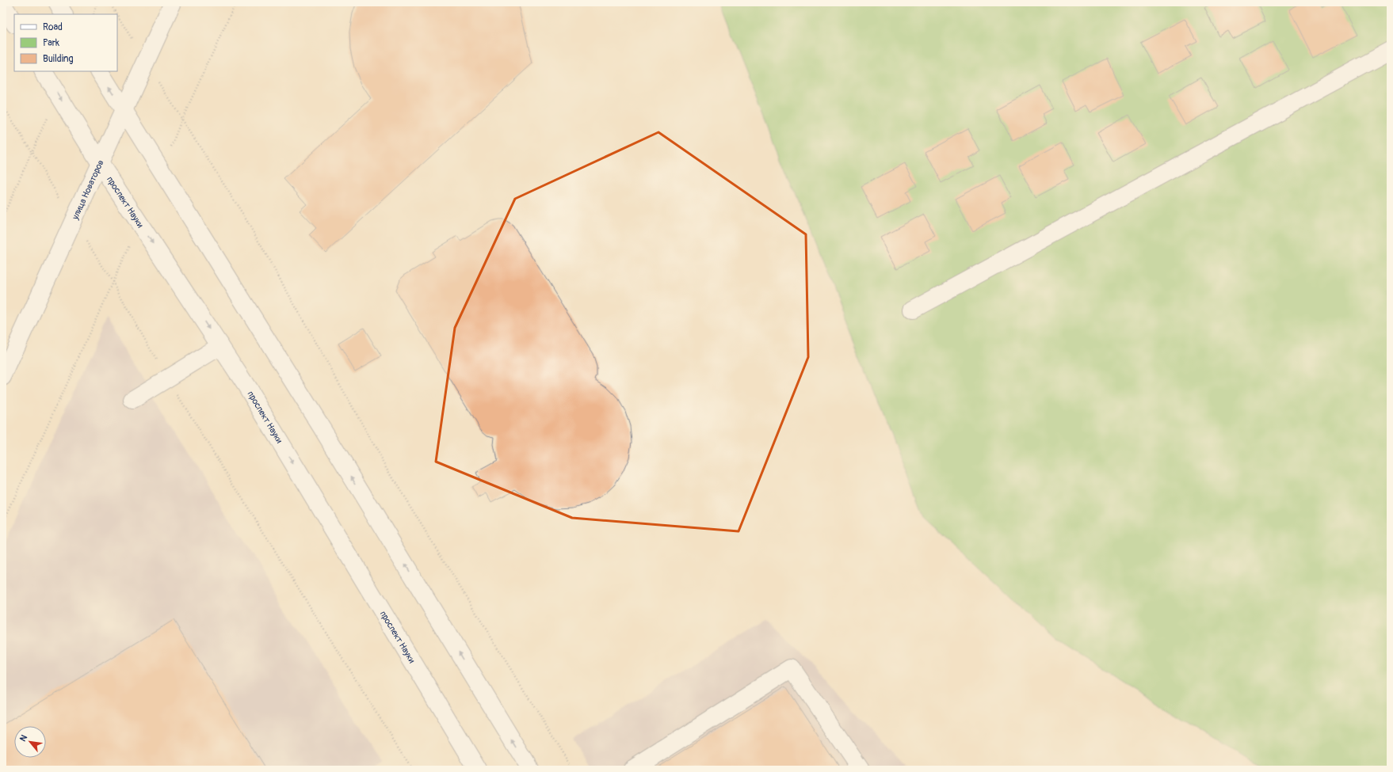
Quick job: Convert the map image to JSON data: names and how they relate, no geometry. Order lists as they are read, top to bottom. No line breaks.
{"streets":{"street":["улица Новаторов","проспект Науки"]},"crossings":[["улица Новаторов","проспект Науки"]],"legend":["Road","Park","Building"],"north":"top left"}
